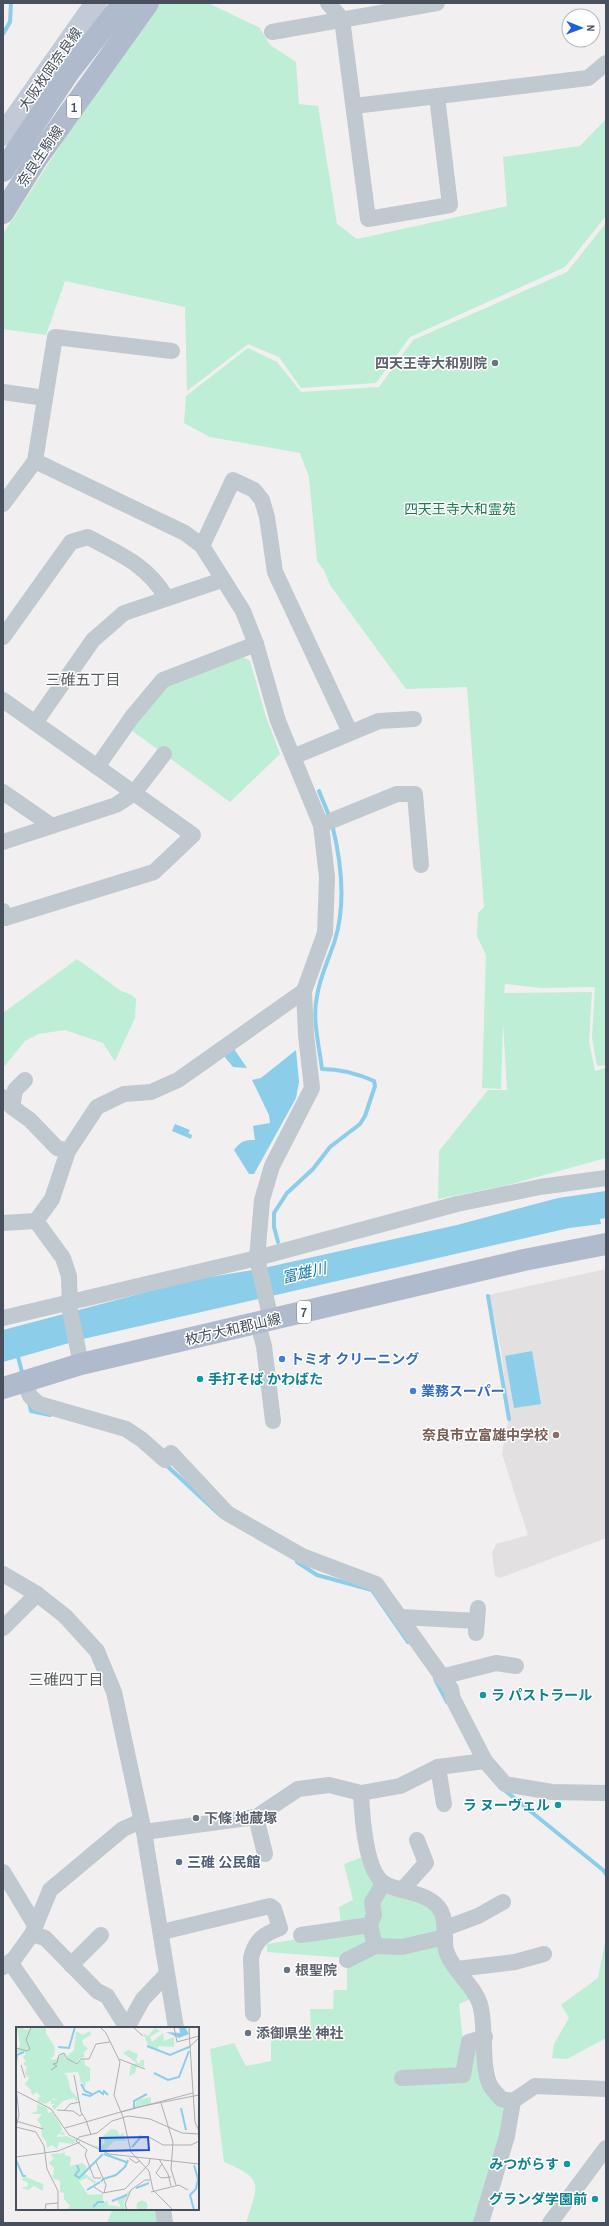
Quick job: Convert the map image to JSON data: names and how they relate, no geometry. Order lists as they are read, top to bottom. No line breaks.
{"streets":{"main road":["大阪枚岡奈良線","1","奈良生駒線","7","枚方大和郡山線"]},"districts":["三碓五丁目","三碓四丁目"],"water":["富雄川"],"parks":["四天王寺大和霊苑"],"places":["四天王寺大和別院","トミオ クリーニング","手打そば かわばた","業務スーパー","奈良市立富雄中学校","ラ パストラール","ラ ヌーヴェル","下條 地蔵塚","三碓 公民館","根聖院","添御県坐 神社","みつがらす","グランダ学園前"],"north":"right"}
